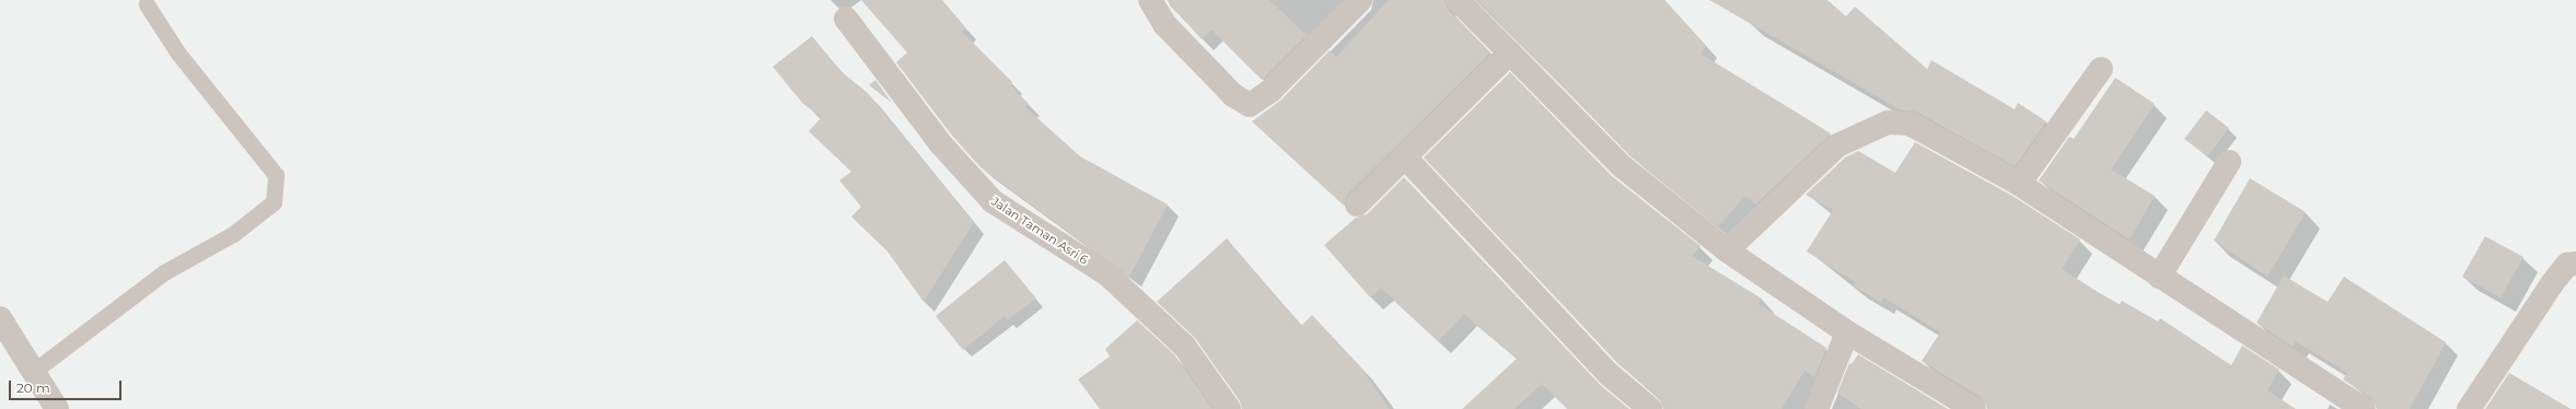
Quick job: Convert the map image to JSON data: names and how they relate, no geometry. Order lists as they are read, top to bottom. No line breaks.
{"streets":{"street":["Jalan Taman Asri 6"]},"scale_bar":"20 m"}
